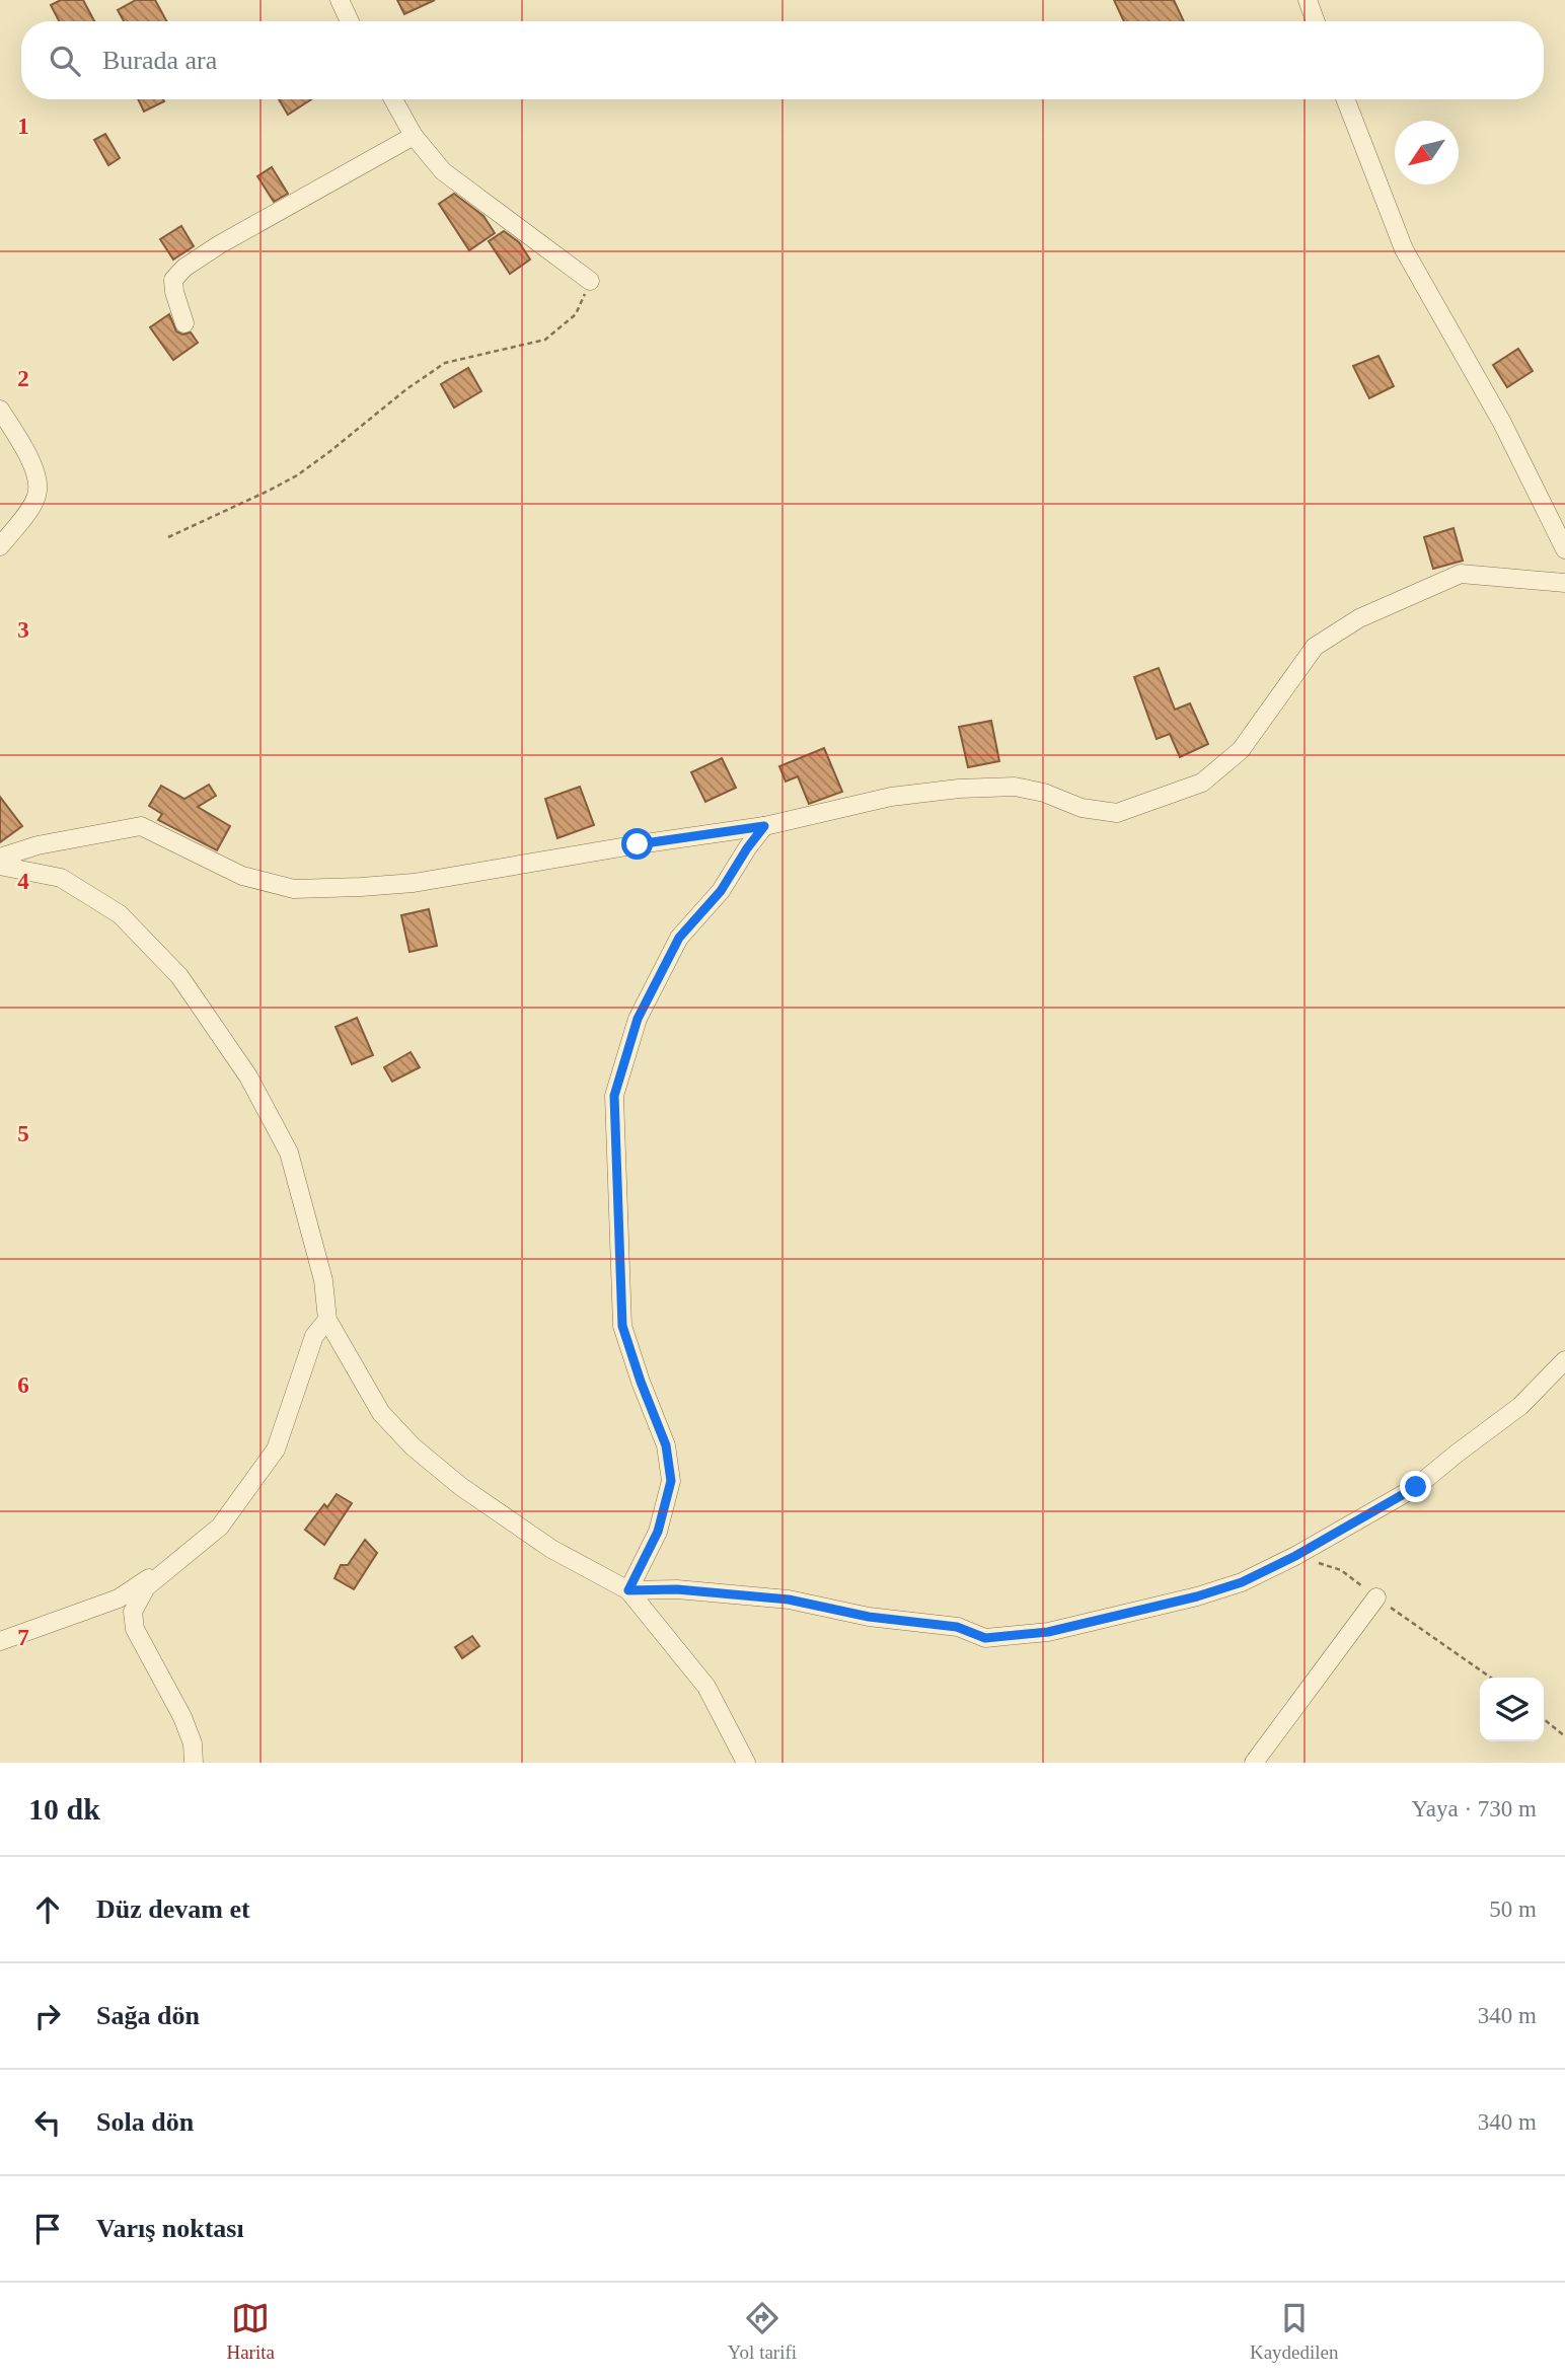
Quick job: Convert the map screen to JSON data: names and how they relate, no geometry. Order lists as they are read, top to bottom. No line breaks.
{"north":"bottom left","page":{"search":"Burada ara","heading":["10 dk","Yaya · 730 m"],"list":[["Düz devam et","50 m"],["Sağa dön","340 m"],["Sola dön","340 m"],"Varış noktası"],"nav":["Harita","Yol tarifi","Kaydedilen"]},"grid":{"rows":["1","2","3","4","5","6","7"]}}
